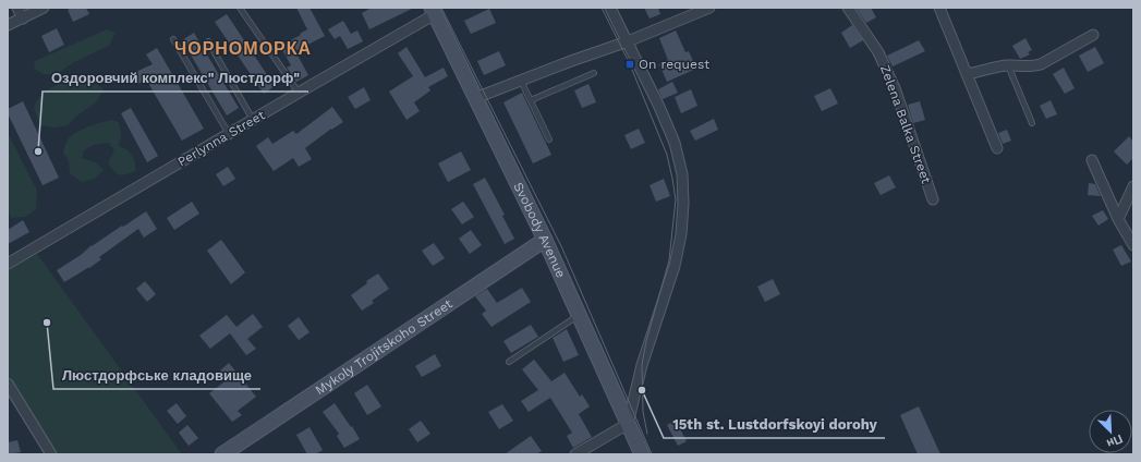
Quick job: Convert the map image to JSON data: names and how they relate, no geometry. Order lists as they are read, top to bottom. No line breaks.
{"streets":{"street":["Zelena Balka Street","Perlynna Street","Svobody Avenue","Mykoly Trojitskoho Street"]},"crossings":[["Perlynna Street","Svobody Avenue"],["Svobody Avenue","Mykoly Trojitskoho Street"]],"districts":["ЧОРНОМОРКА"],"places":{"transit":["On request"],"other":["Оздоровчий комплекс\" Люстдорф\"","Люстдорфське кладовище","15th st. Lustdorfskoyi dorohy"]},"north":"bottom right"}
